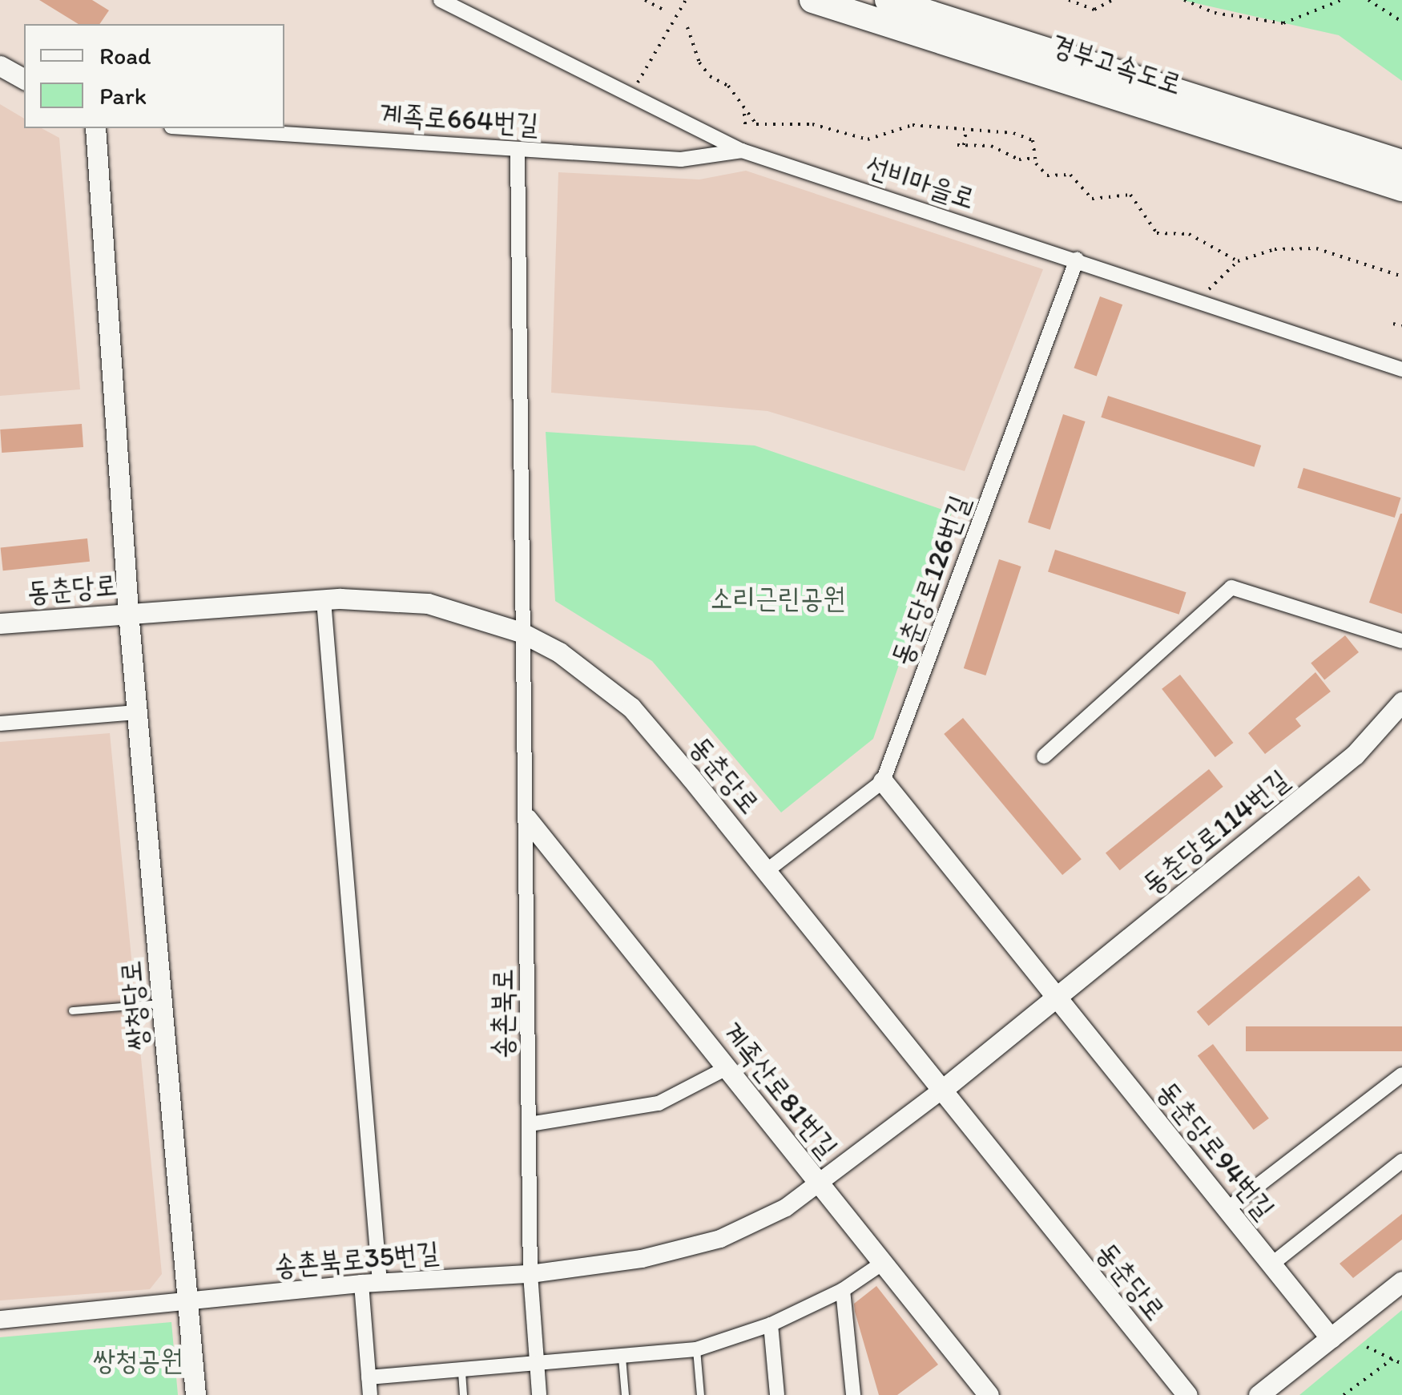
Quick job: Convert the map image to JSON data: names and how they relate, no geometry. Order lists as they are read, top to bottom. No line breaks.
{"streets":{"highway":["경부고속도로"],"main road":["동춘당로","동춘당로114번길","쌍청당로","계족산로81번길","동춘당로94번길"],"street":["계족로664번길","선비마을로","동춘당로126번길","송촌북로","송촌북로35번길"]},"crossings":[["계족로664번길","선비마을로"],["계족로664번길","송촌북로"],["선비마을로","동춘당로126번길"],["동춘당로","동춘당로114번길"],["동춘당로","쌍청당로"],["동춘당로","송촌북로"],["동춘당로","송촌북로35번길"],["동춘당로114번길","동춘당로94번길"],["동춘당로114번길","송촌북로35번길"],["쌍청당로","송촌북로35번길"],["송촌북로","계족산로81번길"],["송촌북로","송촌북로35번길"],["계족산로81번길","송촌북로35번길"]],"parks":["소리근린공원","쌍청공원"],"legend":["Road","Park"]}
